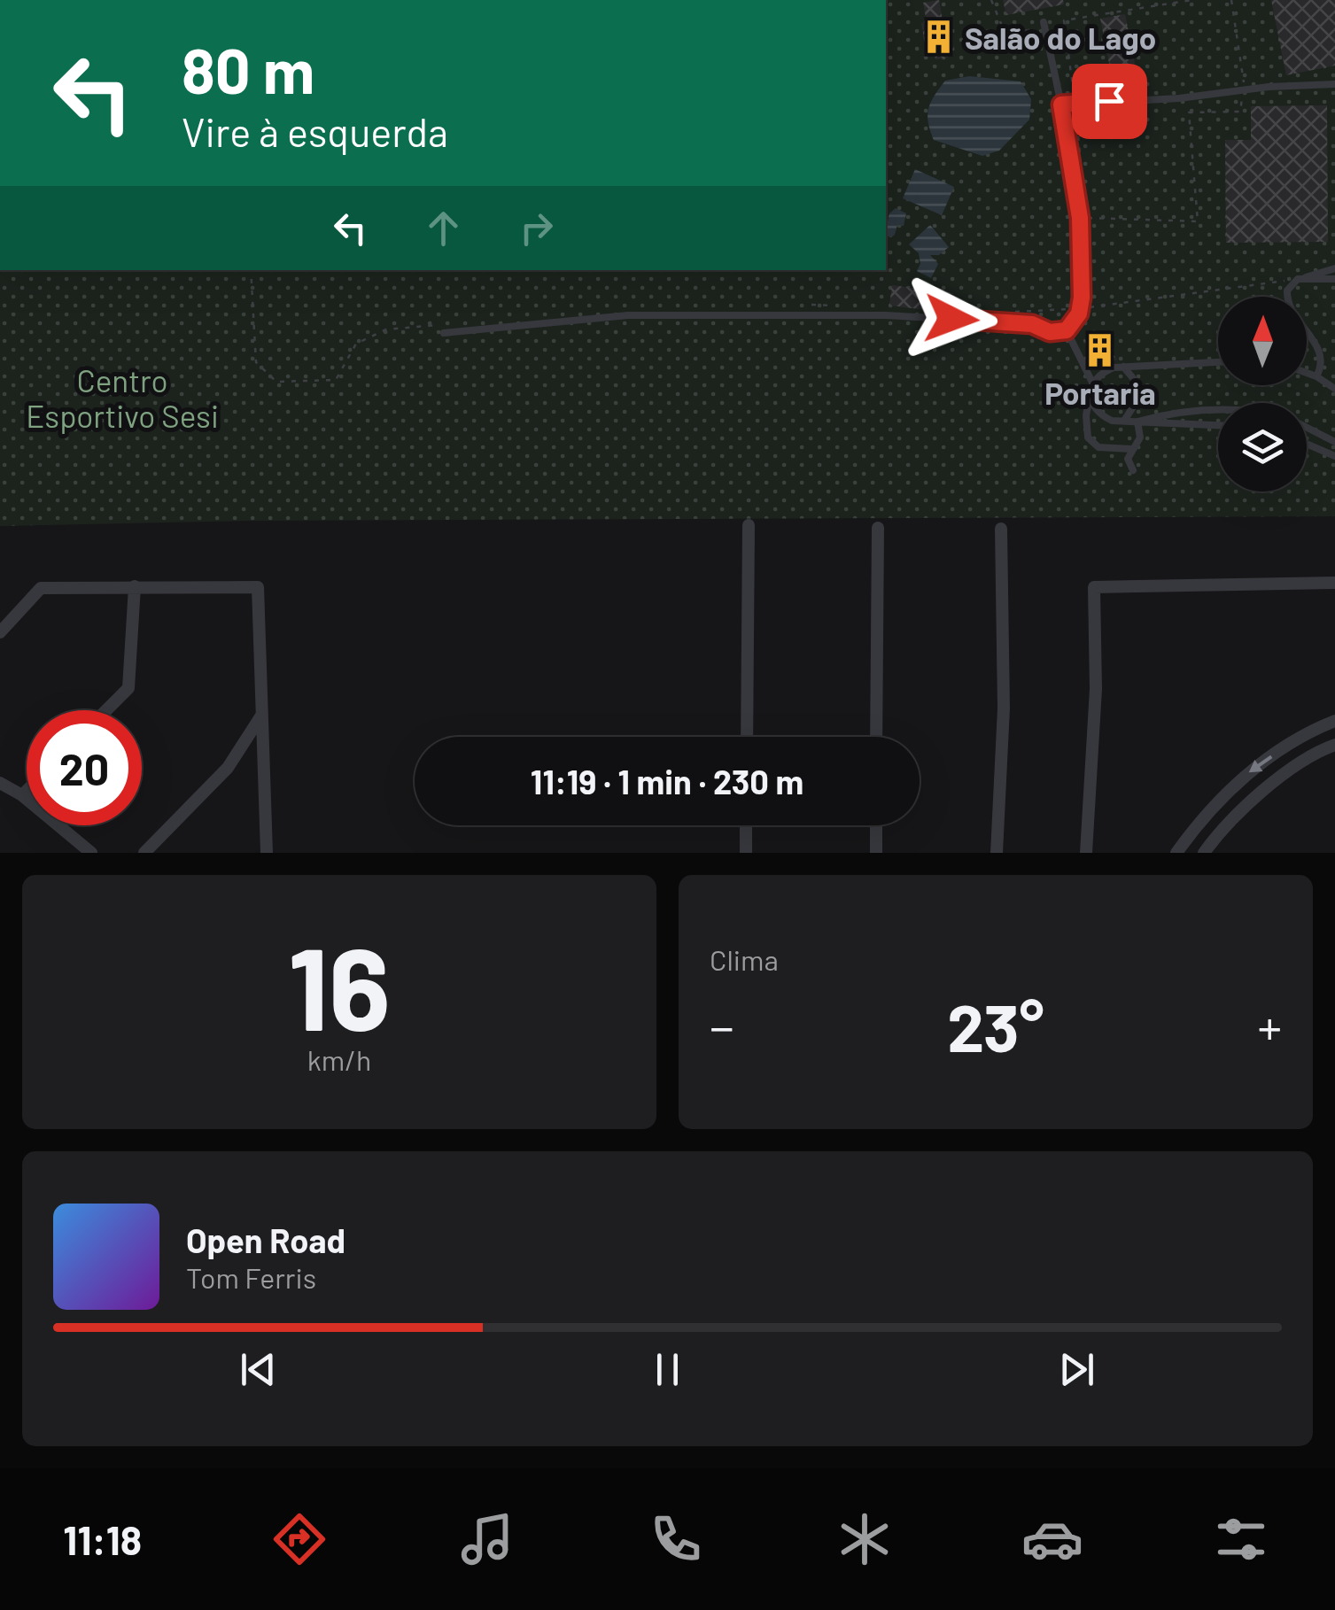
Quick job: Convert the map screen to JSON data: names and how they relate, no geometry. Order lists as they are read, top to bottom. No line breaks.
{"parks":["Centro Esportivo Sesi"],"places":{"building":["Salão do Lago","Portaria"]},"north":"top","page":{"turn":["80 m","Vire à esquerda"],"limit":"20","trip":"11:19 · 1 min · 230 m","tile":[["16","km/h"],"Clima"],"heat":["−","23°","+"],"song":["Open Road","Tom Ferris"],"tabs":"11:18"}}
